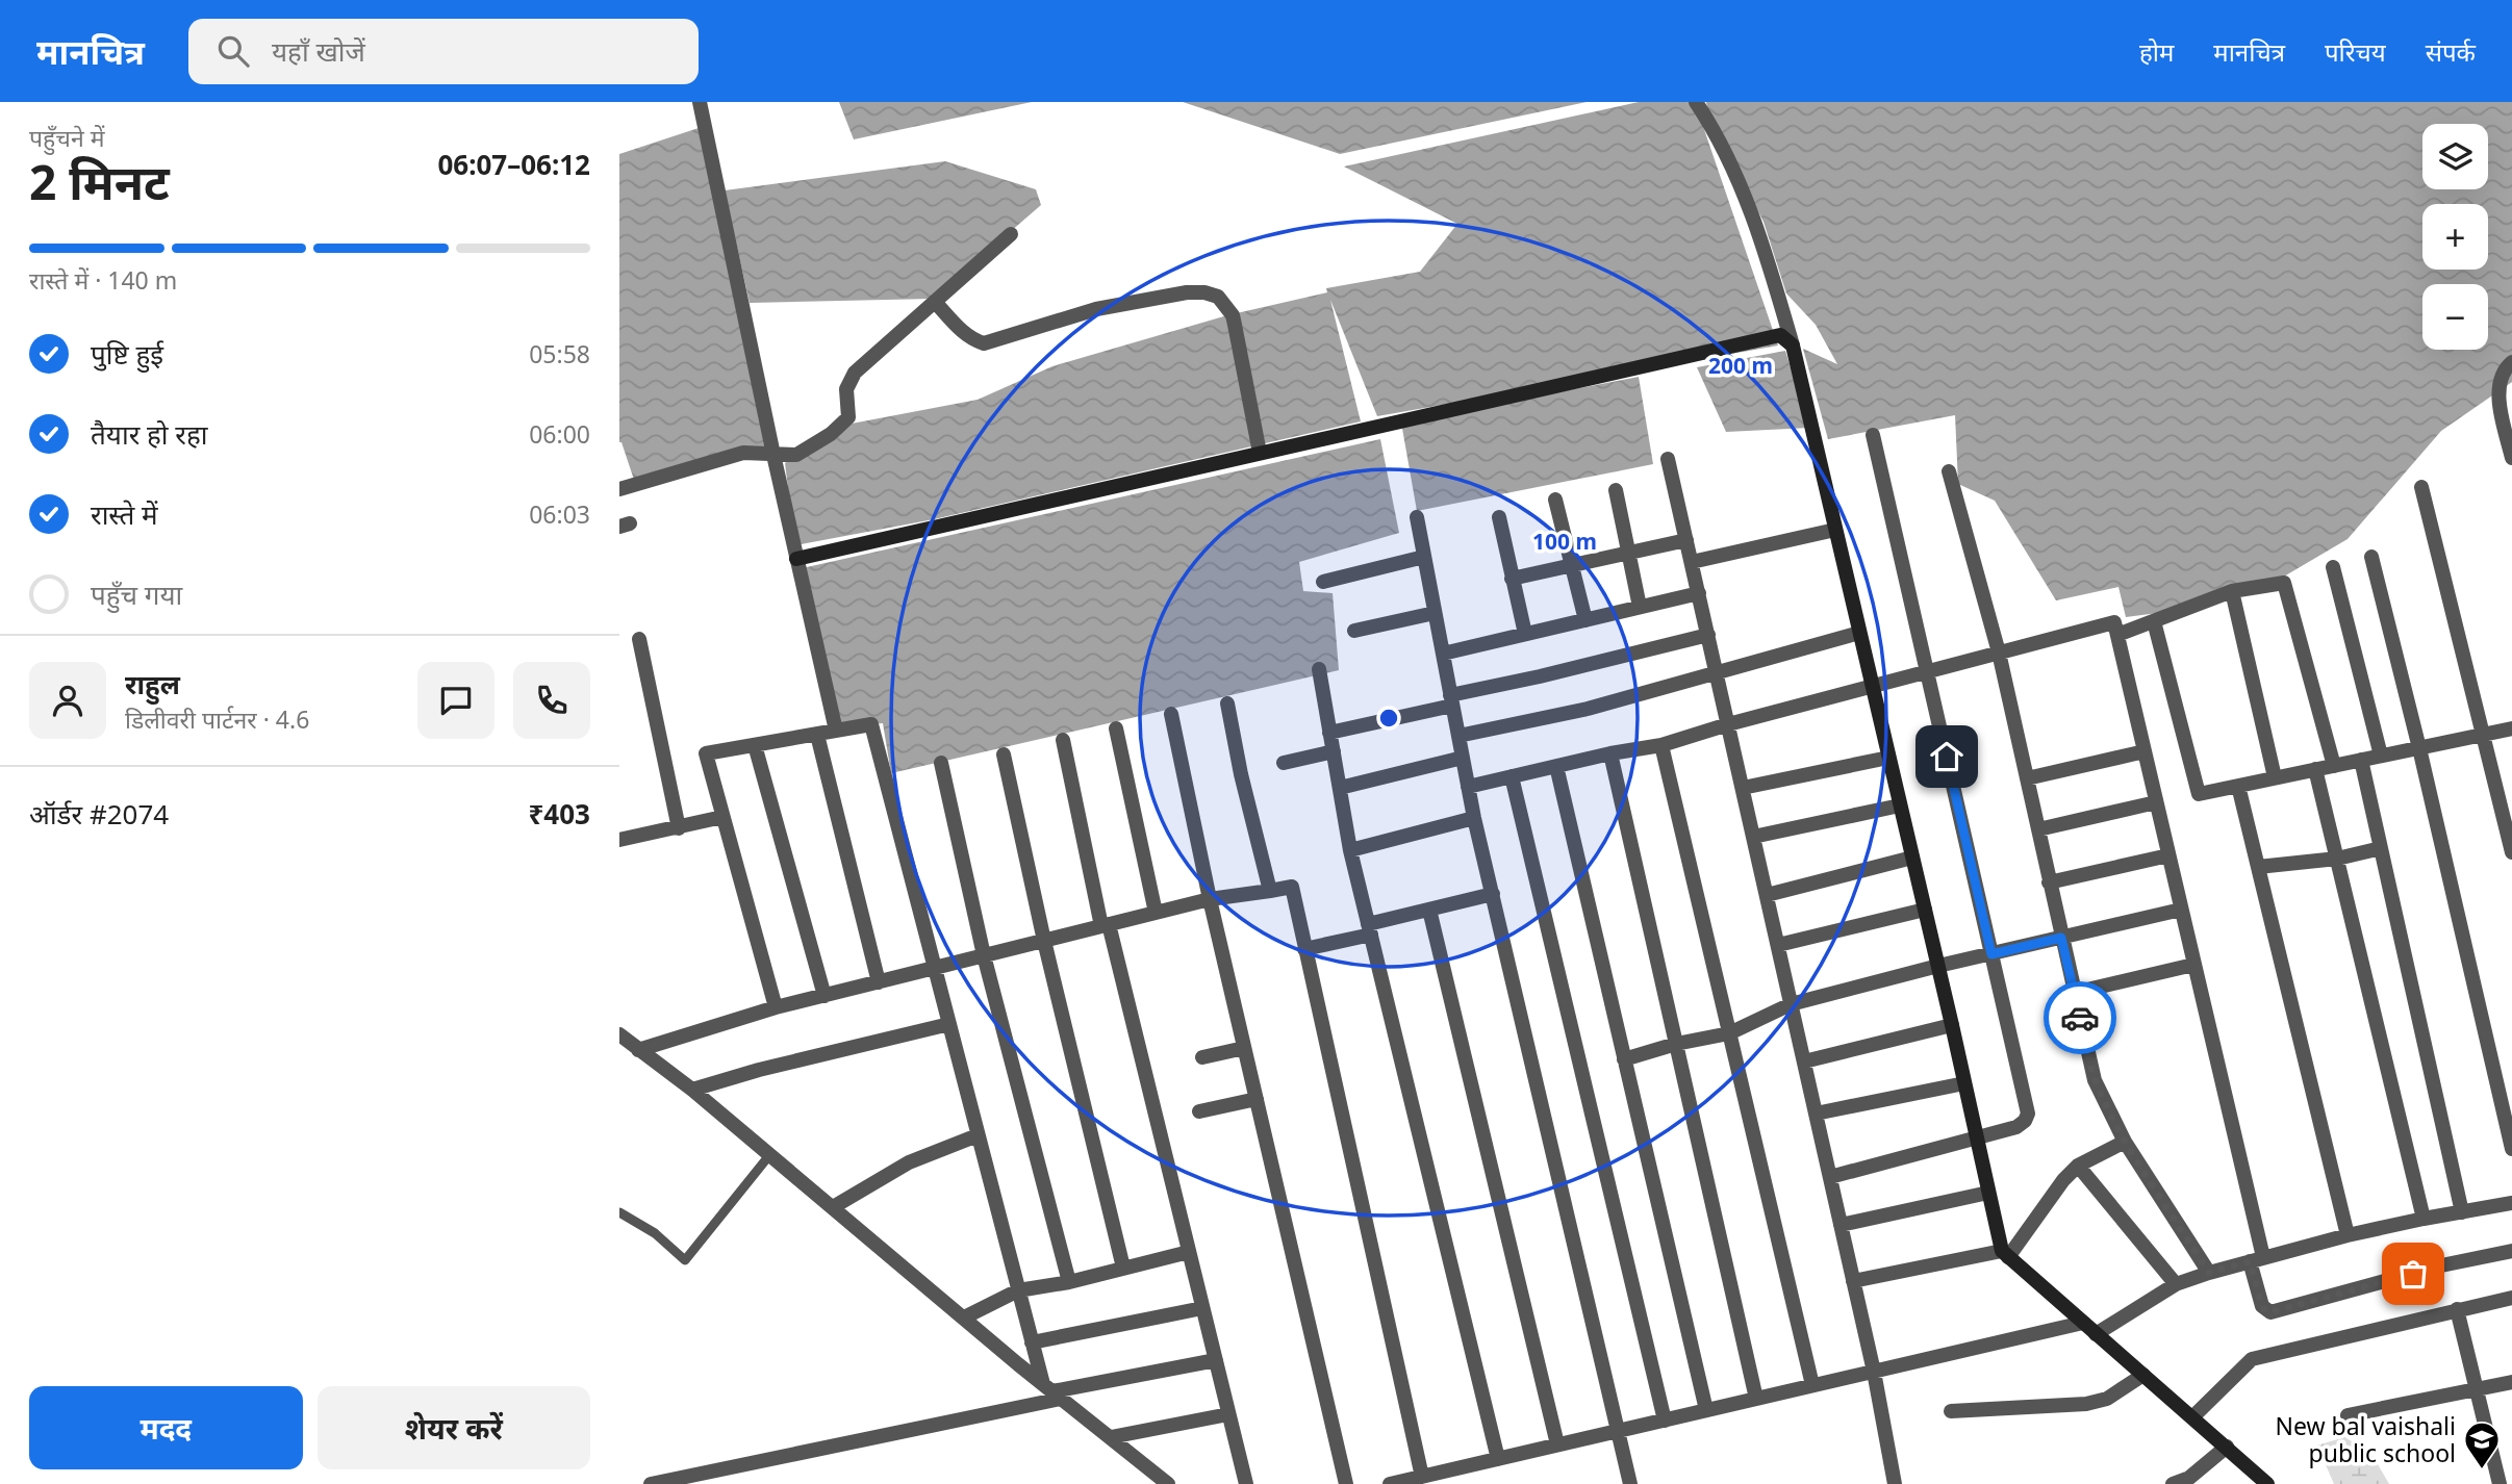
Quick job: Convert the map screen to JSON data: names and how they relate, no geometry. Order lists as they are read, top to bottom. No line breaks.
{"places":{"school or university":["New bal vaishali public school"]},"page":{"header":"मानचित्र","search":"यहाँ खोजें","nav":["होम","मानचित्र","परिचय","संपर्क"],"heading":["2 मिनट","पहुँचने में","06:07–06:12"],"panel":["राहुल","डिलीवरी पार्टनर · 4.6","ऑर्डर #2074","₹403"],"map_buttons":["+","−"],"bar":"रास्ते में · 140 m","list":[["पुष्टि हुई","05:58"],["तैयार हो रहा","06:00"],["रास्ते में","06:03"],"पहुँच गया"],"buttons":["मदद","शेयर करें"]},"rings":["200 m","100 m"]}
